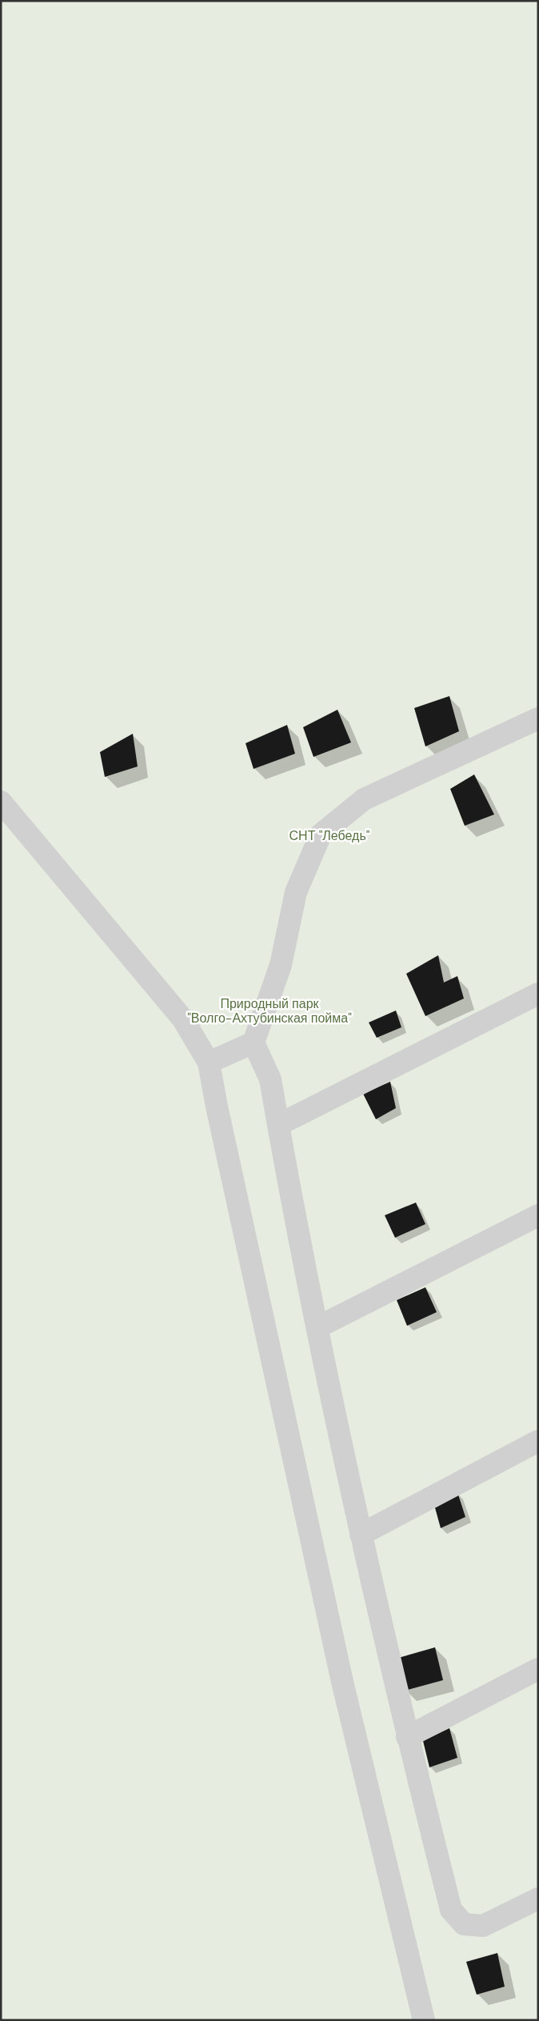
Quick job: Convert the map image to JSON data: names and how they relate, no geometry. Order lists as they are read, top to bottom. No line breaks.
{"parks":["СНТ \"Лебедь\"","Природный парк \"Волго-Ахтубинская пойма\""]}
